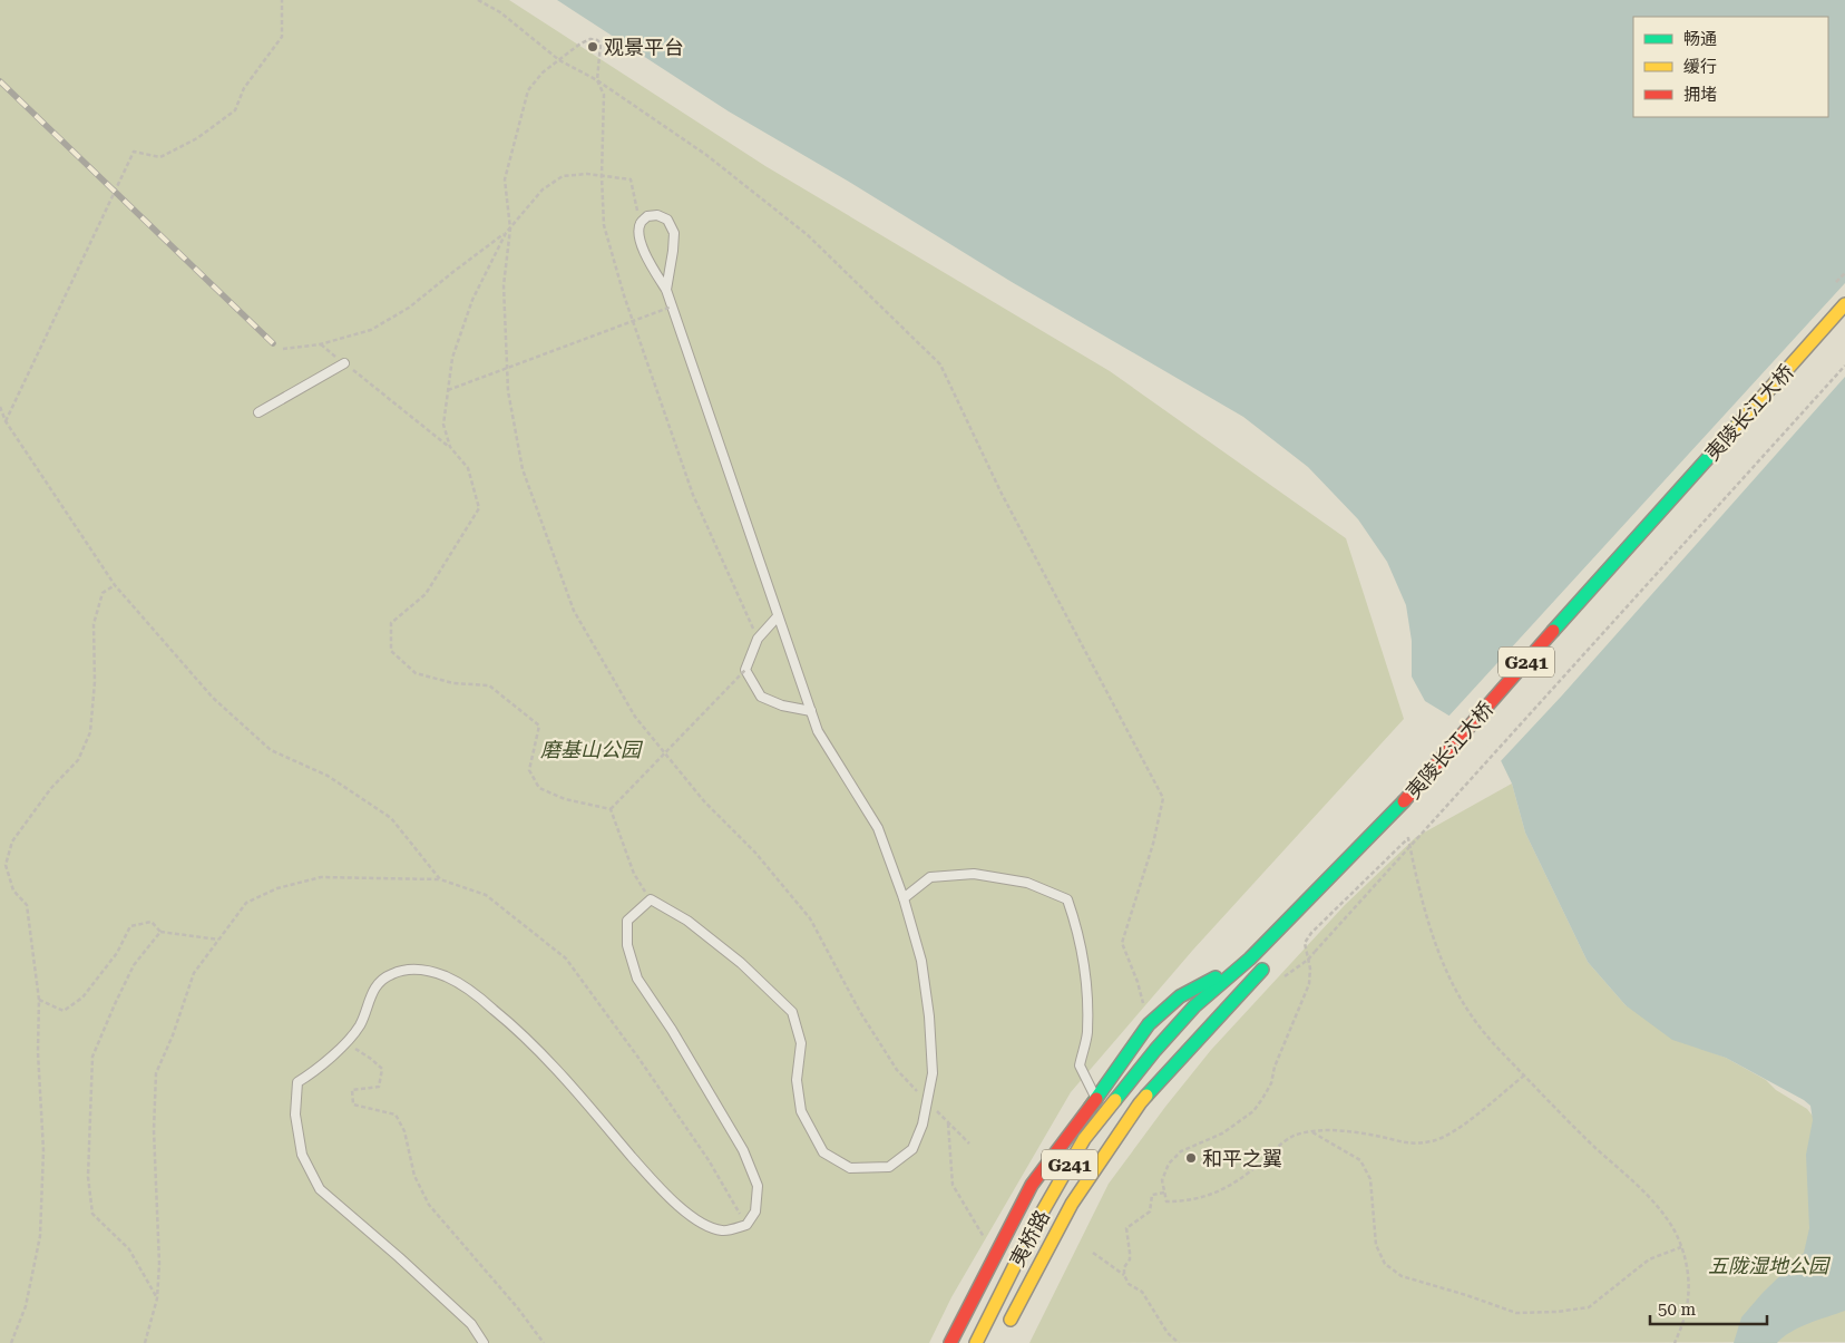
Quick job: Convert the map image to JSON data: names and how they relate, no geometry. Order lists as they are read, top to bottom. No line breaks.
{"streets":{"main road":["夷陵长江大桥","G241","夷桥路"]},"crossings":[["夷陵长江大桥","夷桥路"]],"parks":["磨基山公园","五陇湿地公园"],"places":["观景平台","和平之翼"],"legend":["畅通","缓行","拥堵"],"scale_bar":"50 m"}
